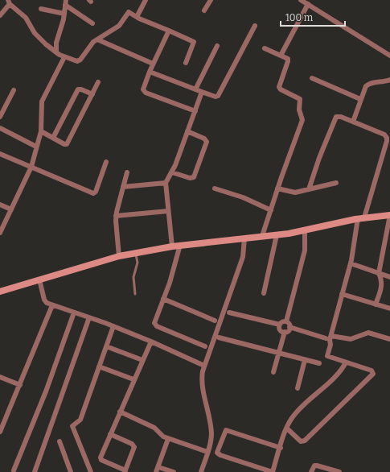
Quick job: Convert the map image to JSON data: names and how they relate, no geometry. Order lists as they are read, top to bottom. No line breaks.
{"scale_bar":"100 m"}
